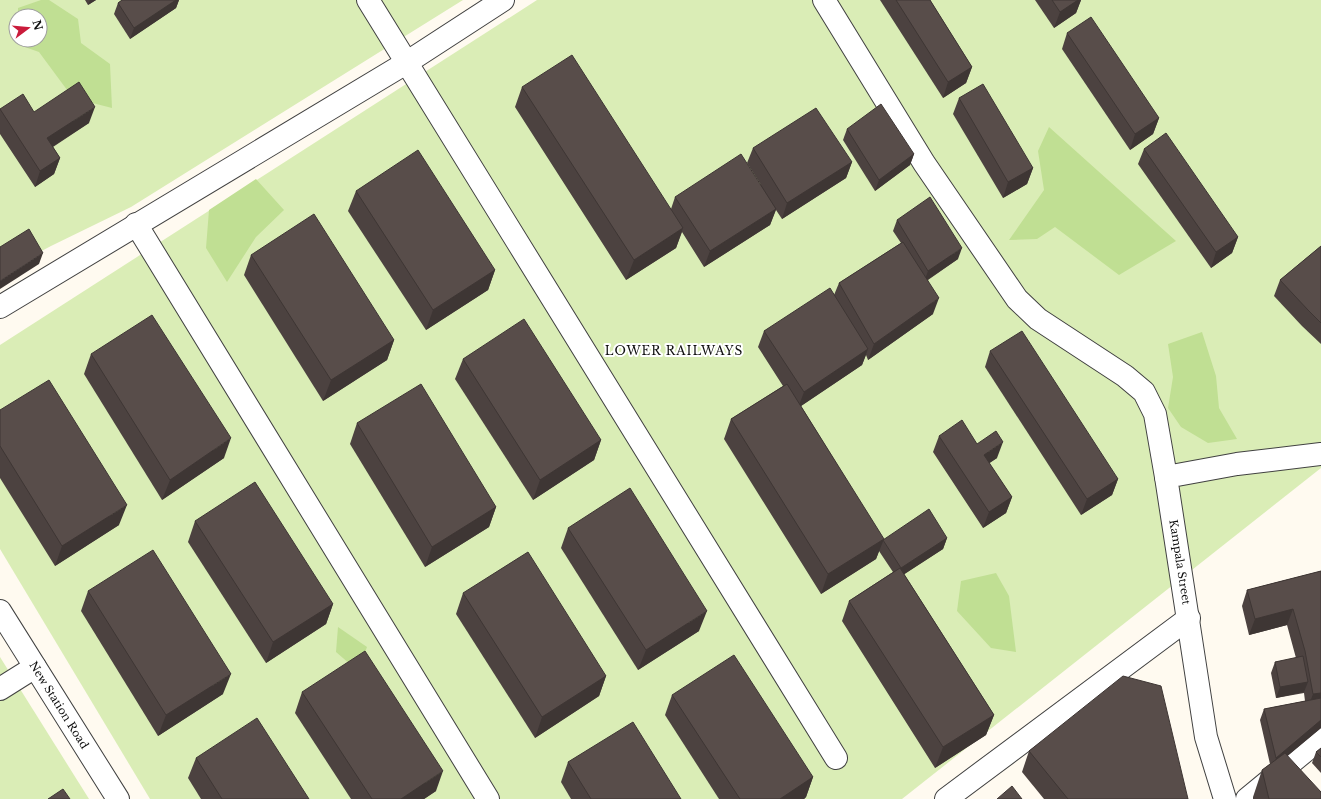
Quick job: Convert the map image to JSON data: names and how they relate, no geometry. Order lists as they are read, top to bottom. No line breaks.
{"streets":{"street":["Kampala Street","New Station Road"]},"districts":["LOWER RAILWAYS"],"north":"right"}
